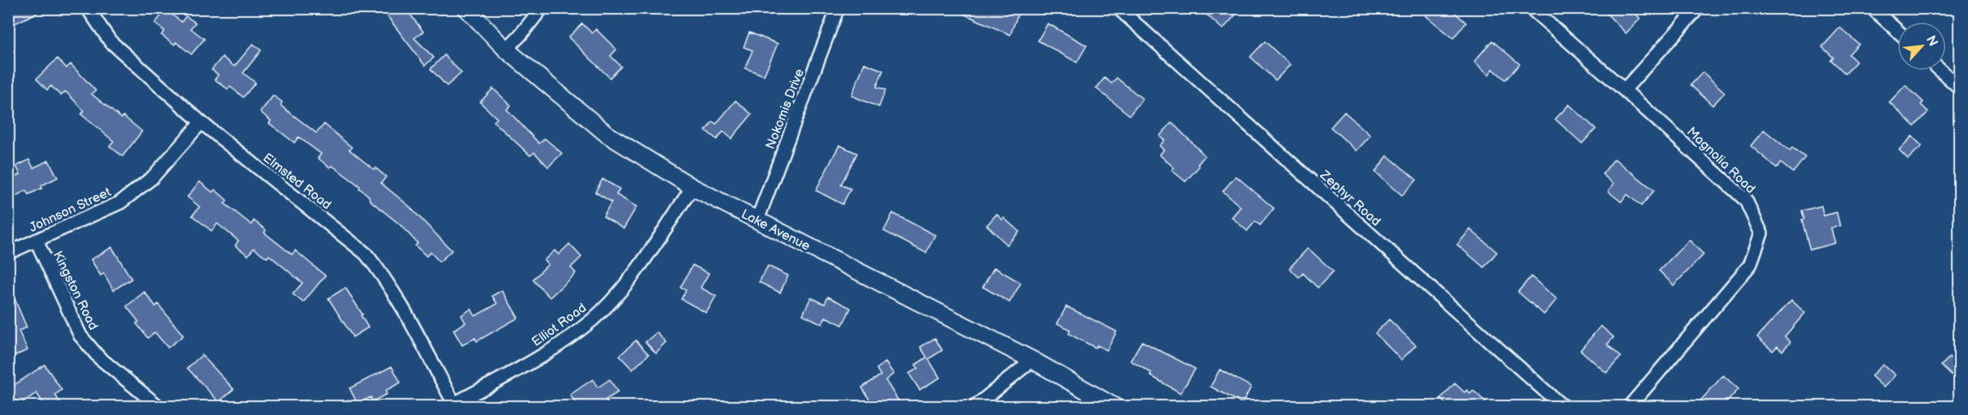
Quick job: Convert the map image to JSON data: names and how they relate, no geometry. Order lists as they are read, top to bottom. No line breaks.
{"streets":{"street":["Nokomis Drive","Magnolia Road","Elmsted Road","Zephyr Road","Johnson Street","Lake Avenue","Kingston Road","Elliot Road"]},"crossings":[["Nokomis Drive","Lake Avenue"],["Elmsted Road","Johnson Street"],["Elmsted Road","Elliot Road"],["Johnson Street","Kingston Road"],["Lake Avenue","Elliot Road"]],"north":"top right"}
